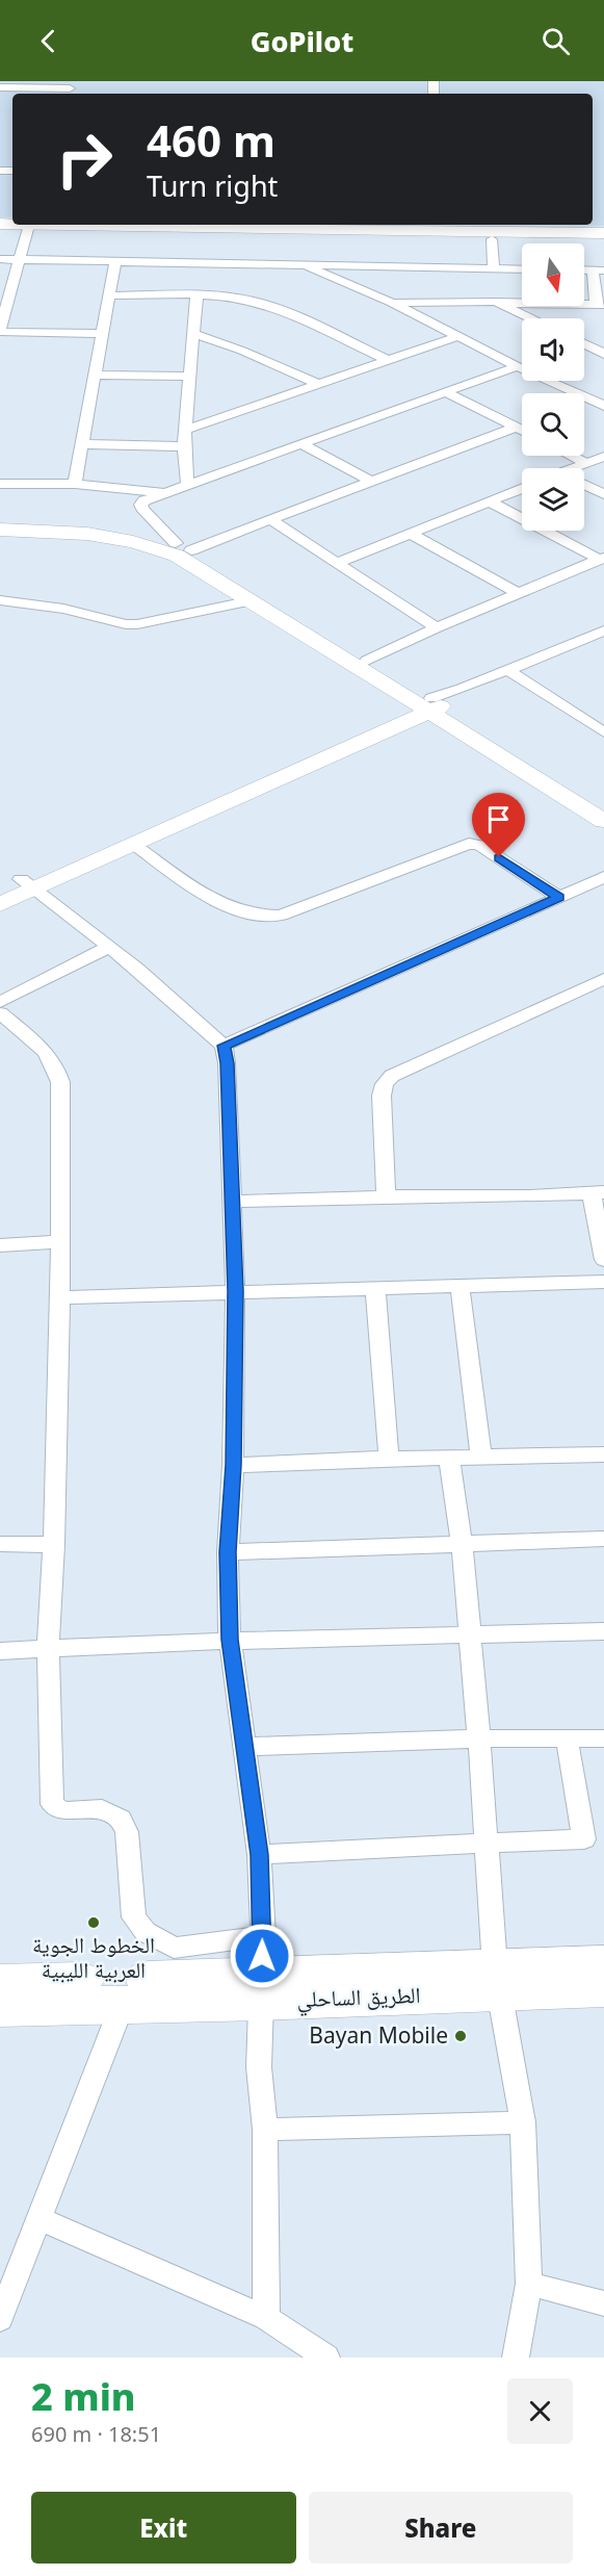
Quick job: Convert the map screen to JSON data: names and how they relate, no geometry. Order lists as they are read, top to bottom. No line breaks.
{"streets":{"highway":["الطريق الساحلي"]},"places":["الخطوط الجوية العربية الليبية","Bayan Mobile"],"north":"bottom","page":{"header":"GoPilot","turn":["460 m","Turn right"],"heading":["2 min","690 m · 18:51"],"buttons":["Exit","Share"]}}
